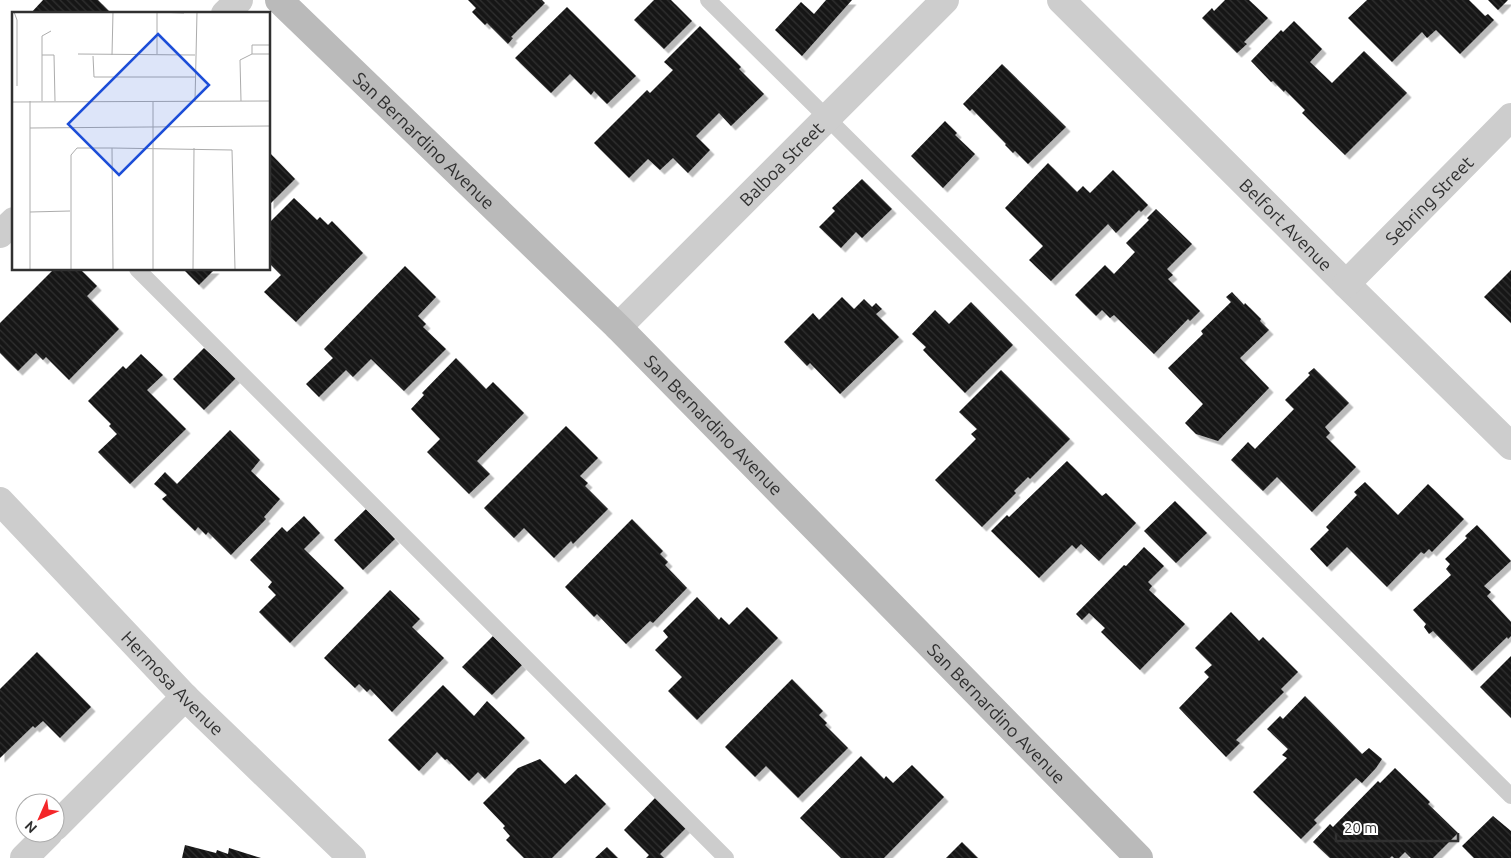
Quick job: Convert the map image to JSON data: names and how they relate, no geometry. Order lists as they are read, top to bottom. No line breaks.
{"streets":{"main road":["San Bernardino Avenue"],"street":["Balboa Street","Sebring Street","Belfort Avenue","Hermosa Avenue"]},"crossings":[["San Bernardino Avenue","Balboa Street"],["Sebring Street","Belfort Avenue"]],"scale_bar":"20 m","north":"bottom left"}
